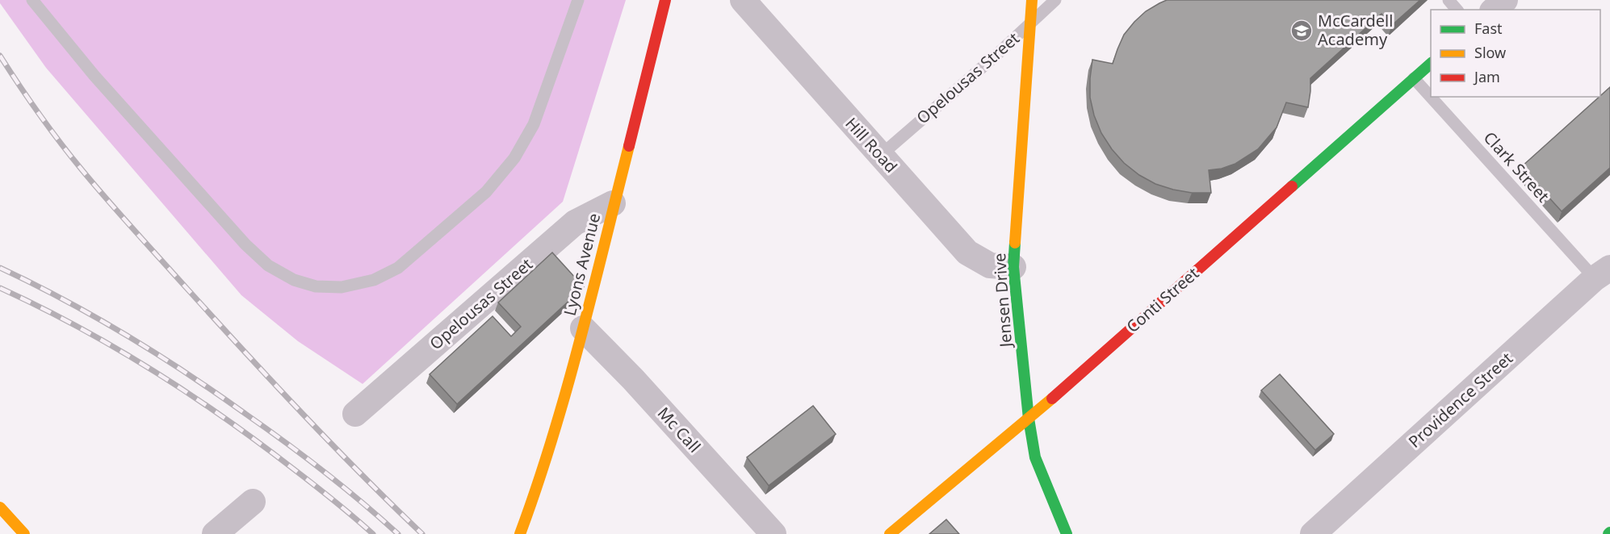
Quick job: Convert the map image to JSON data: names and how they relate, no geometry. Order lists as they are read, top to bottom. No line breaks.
{"streets":{"street":["Opelousas Street","Hill Road","Lyons Avenue","Jensen Drive","Conti Street","Providence Street","Mc Call"],"lane":["Clark Street"]},"crossings":[["Opelousas Street","Hill Road"],["Opelousas Street","Lyons Avenue"],["Opelousas Street","Jensen Drive"],["Hill Road","Jensen Drive"],["Clark Street","Conti Street"],["Clark Street","Providence Street"],["Lyons Avenue","Mc Call"],["Jensen Drive","Conti Street"]],"places":{"school or university":["McCardell Academy"]},"legend":["Fast","Slow","Jam"]}
